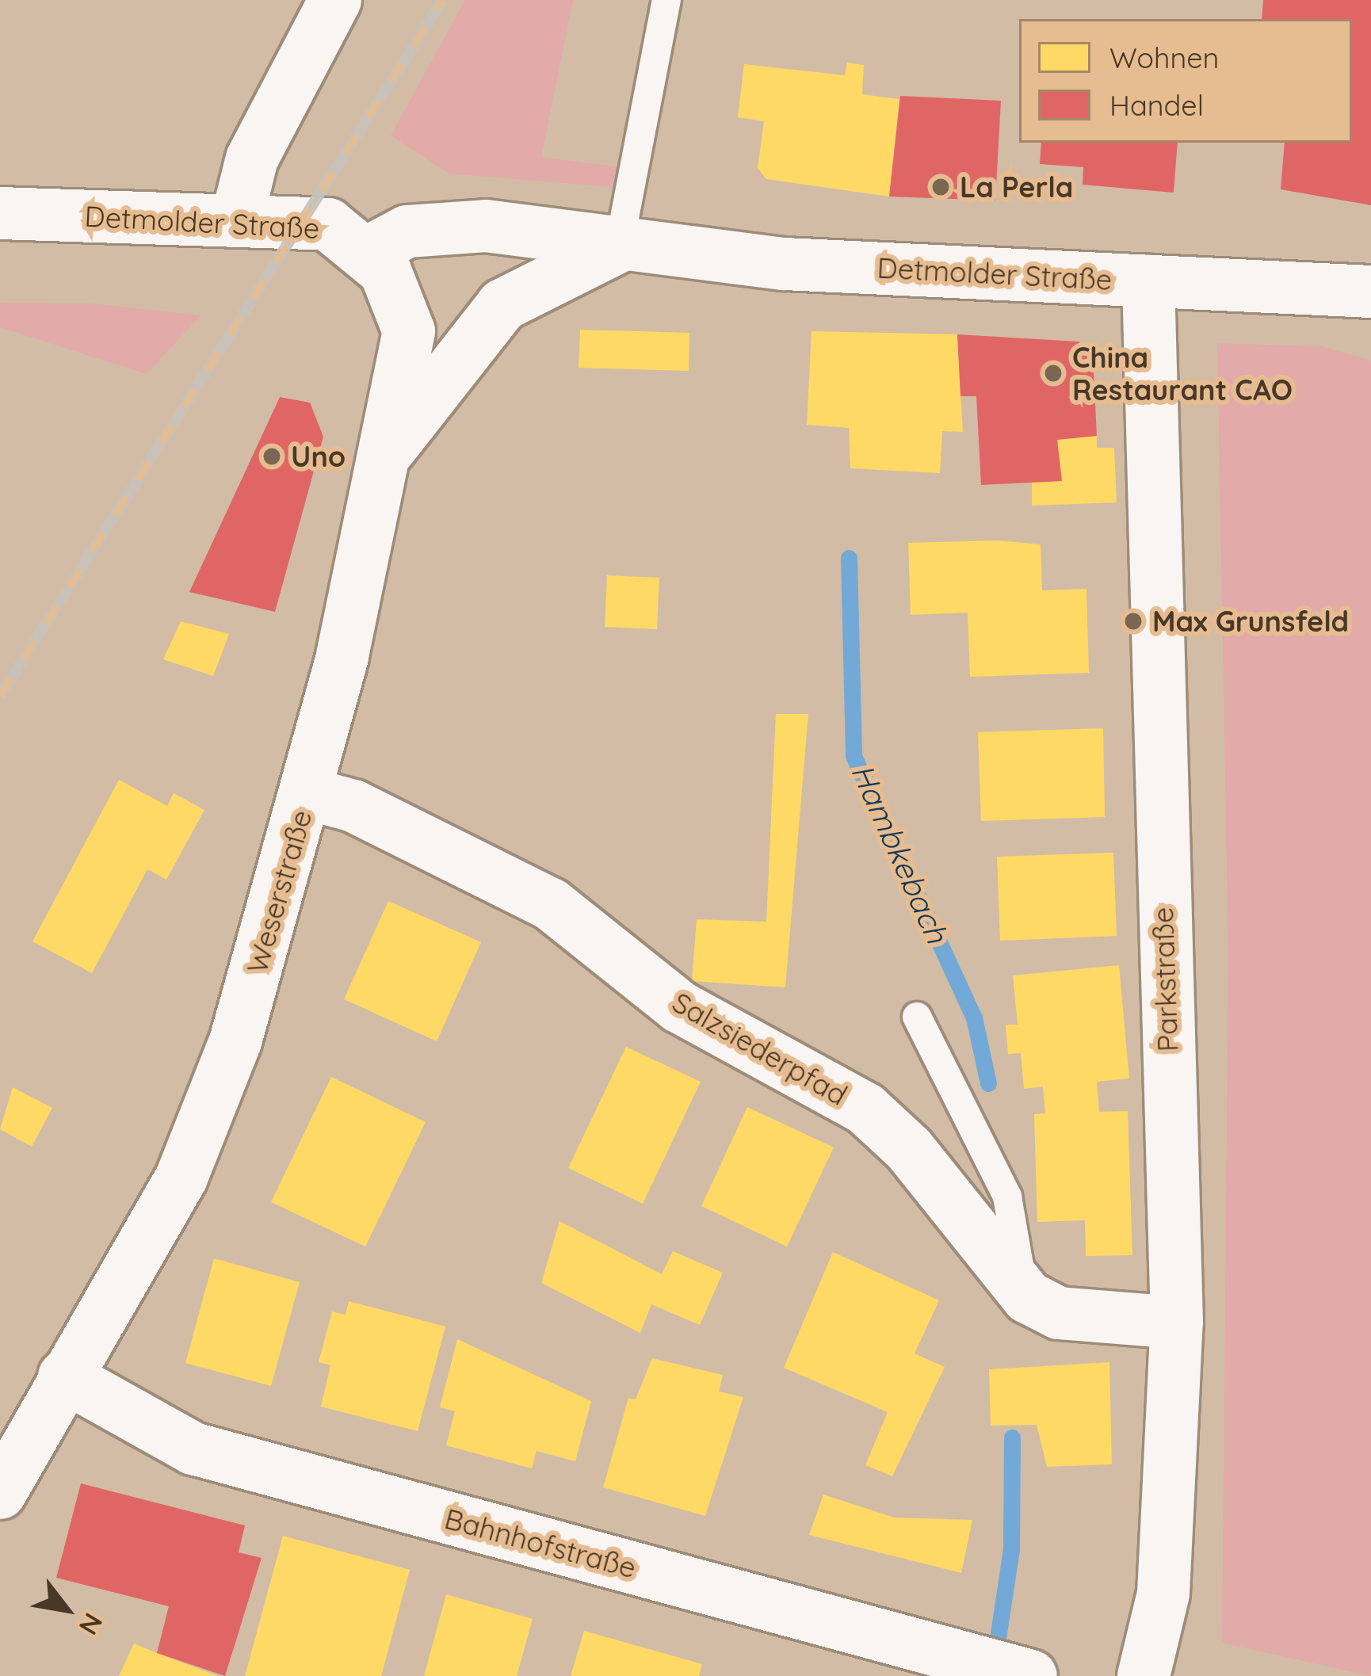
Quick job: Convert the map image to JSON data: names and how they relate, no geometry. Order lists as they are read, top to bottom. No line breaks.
{"streets":{"street":["Detmolder Straße","Weserstraße","Parkstraße","Salzsiederpfad","Bahnhofstraße"]},"crossings":[["Detmolder Straße","Weserstraße"],["Detmolder Straße","Parkstraße"],["Weserstraße","Salzsiederpfad"],["Weserstraße","Bahnhofstraße"],["Parkstraße","Salzsiederpfad"]],"water":["Hambkebach"],"places":["La Perla","China Restaurant CAO","Uno","Max Grunsfeld"],"legend":["Wohnen","Handel"],"north":"bottom right"}
